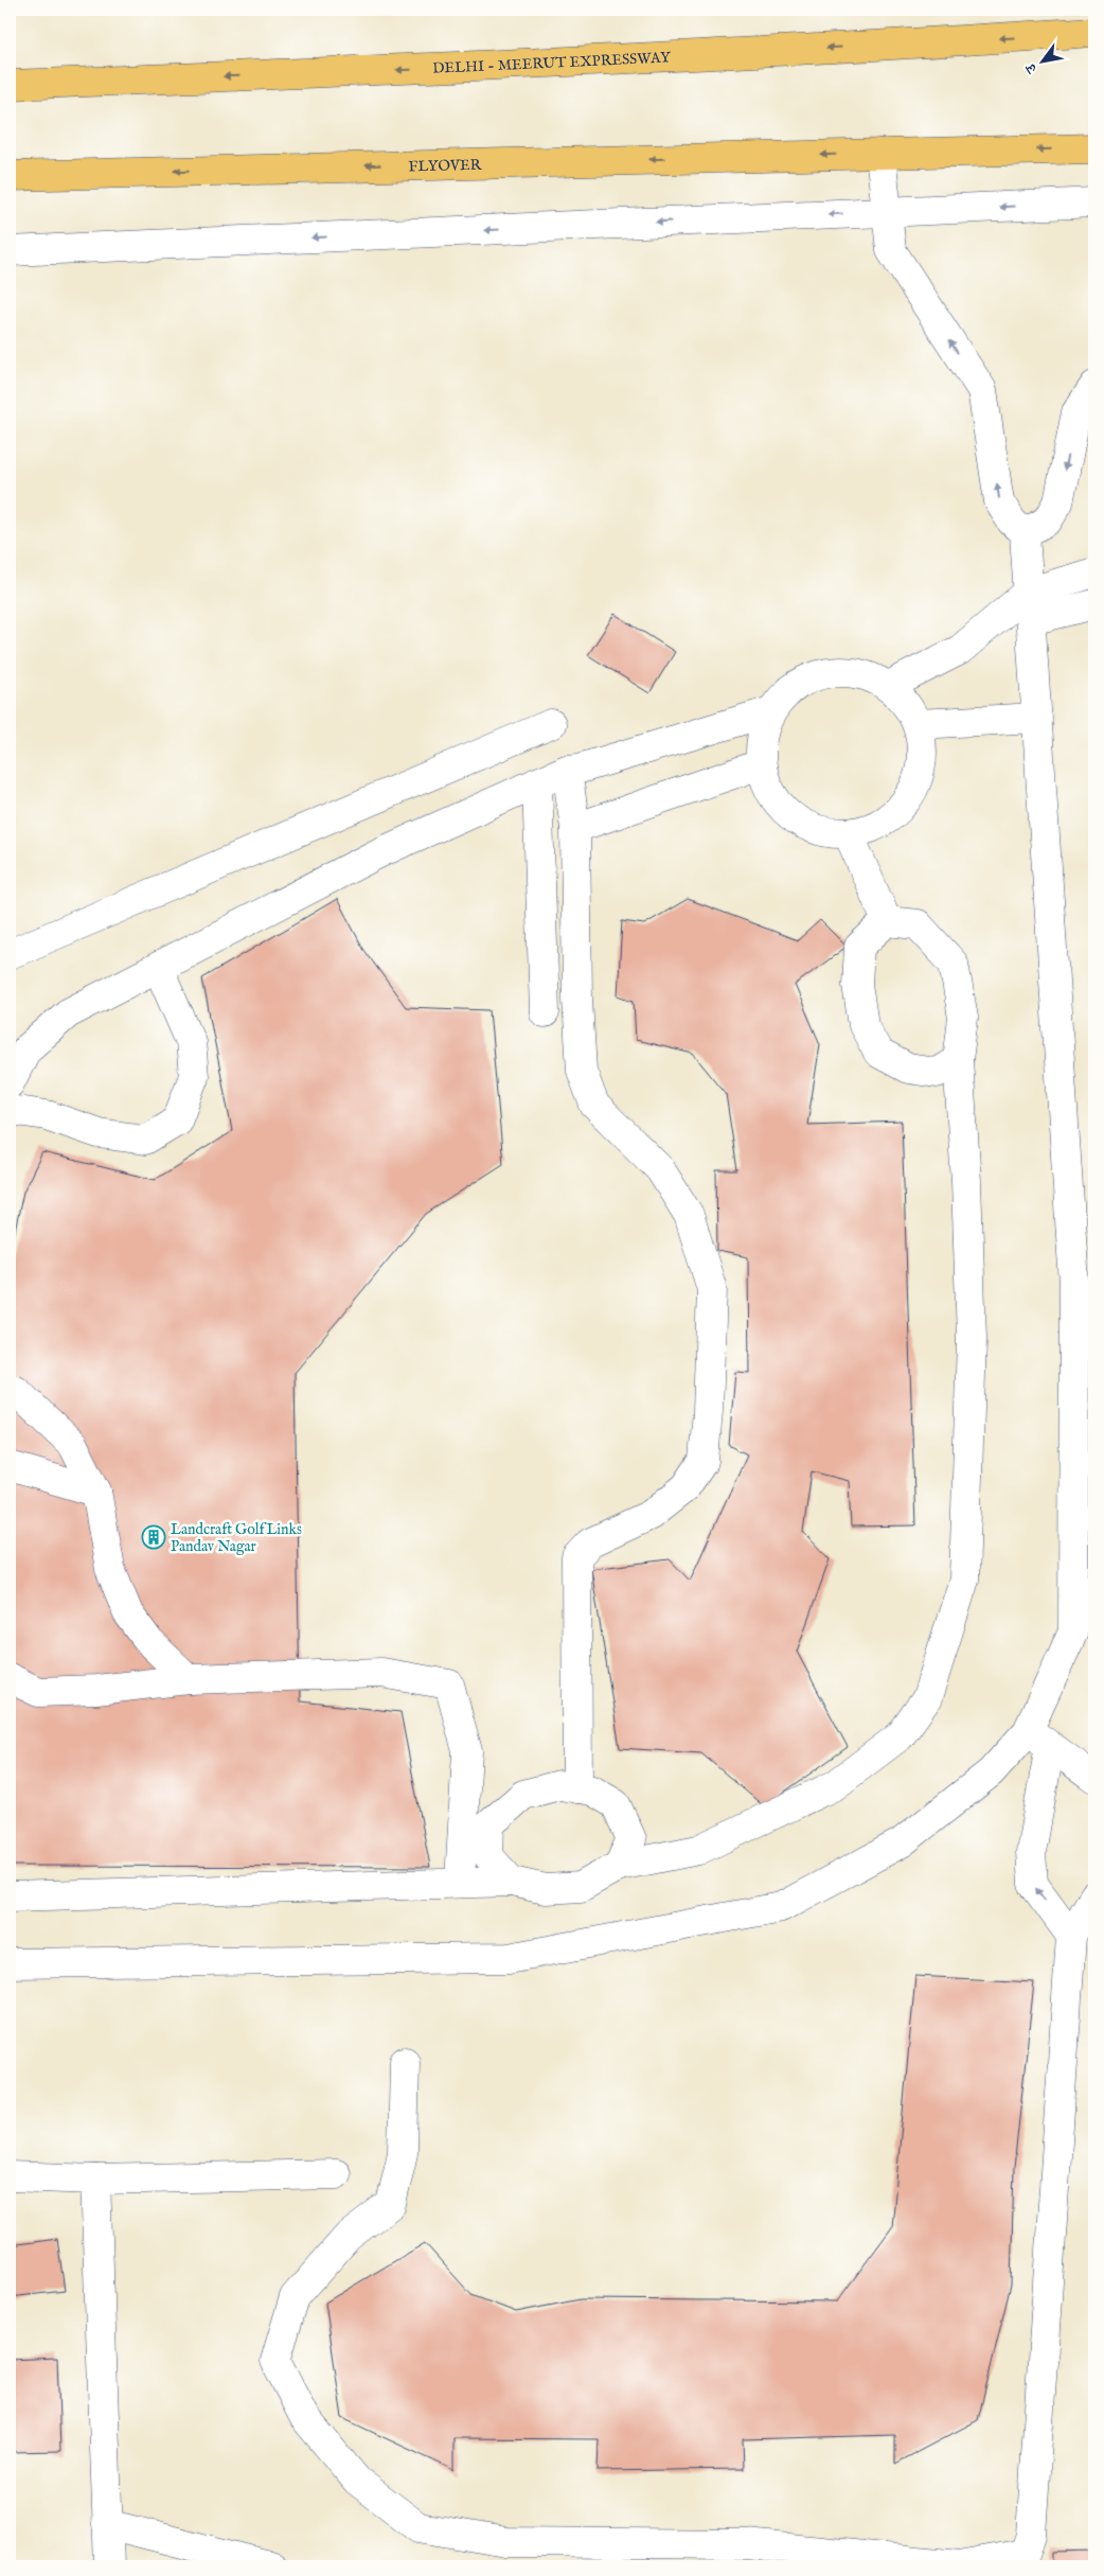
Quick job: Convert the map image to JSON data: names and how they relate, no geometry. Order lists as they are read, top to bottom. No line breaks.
{"streets":{"highway":["DELHI - MEERUT EXPRESSWAY","FLYOVER"]},"one_way":["DELHI - MEERUT EXPRESSWAY","FLYOVER"],"places":{"building":["Landcraft GolfLinks Pandav Nagar"]},"north":"bottom left"}
